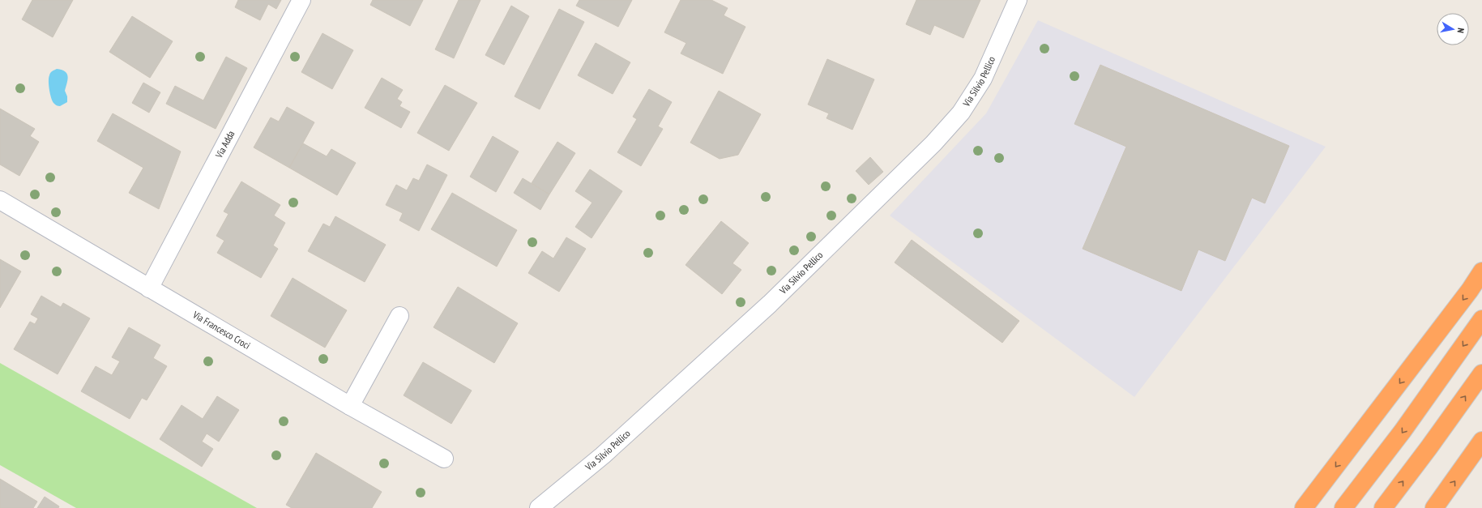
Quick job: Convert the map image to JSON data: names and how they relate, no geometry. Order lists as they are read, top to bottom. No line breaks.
{"streets":{"street":["Via Silvio Pellico","Via Adda","Via Francesco Croci"]},"crossings":[["Via Adda","Via Francesco Croci"]],"north":"right"}
